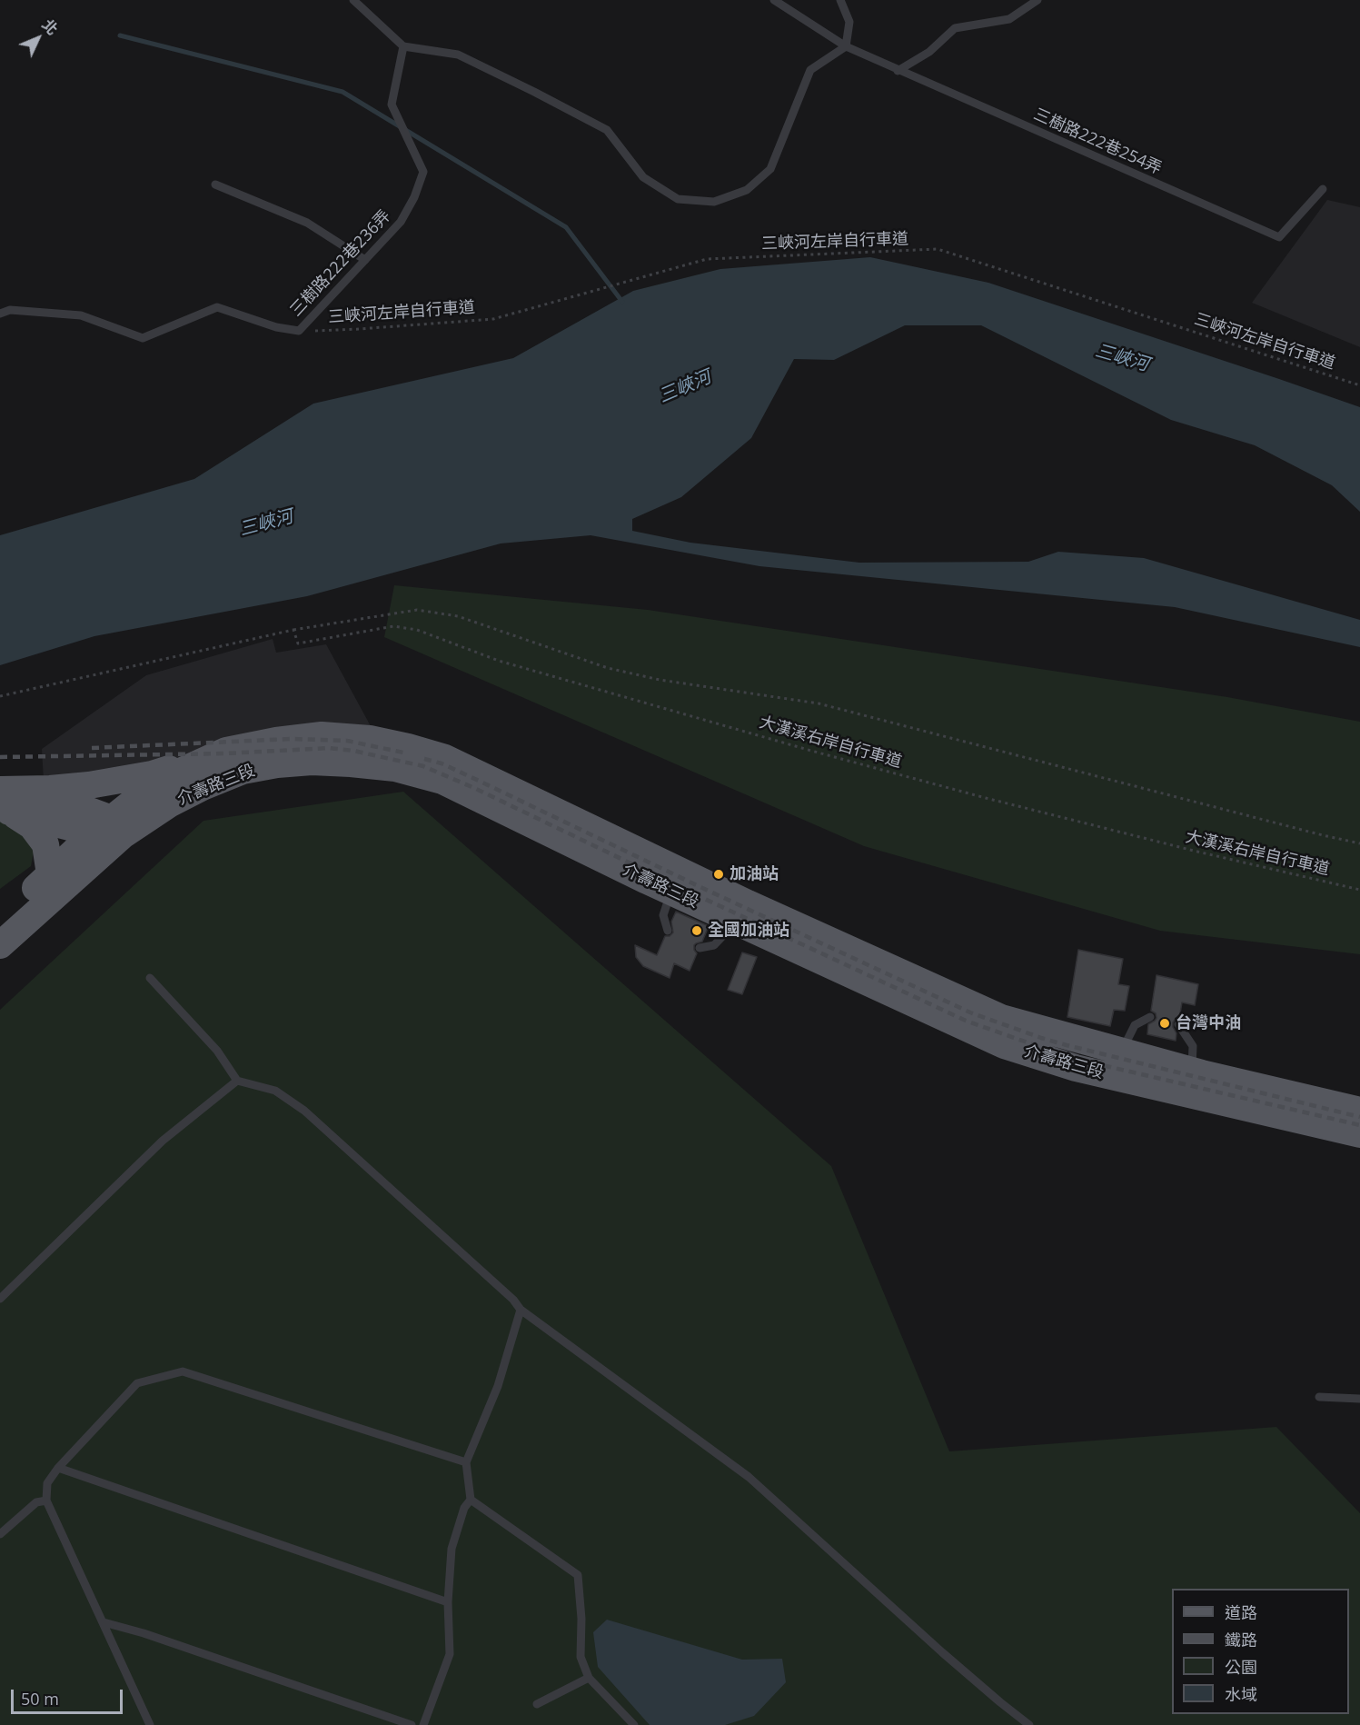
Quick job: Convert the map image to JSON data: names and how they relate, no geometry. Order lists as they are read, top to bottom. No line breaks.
{"streets":{"main road":["介壽路三段"],"lane":["三樹路222巷254弄","三樹路222巷236弄"],"path":["三峽河左岸自行車道","大漢溪右岸自行車道"]},"crossings":[["三峽河左岸自行車道","三樹路222巷236弄"]],"water":["三峽河"],"places":["加油站","全國加油站","台灣中油"],"legend":["道路","鐵路","公園","水域"],"scale_bar":"50 m","north":"top right"}
